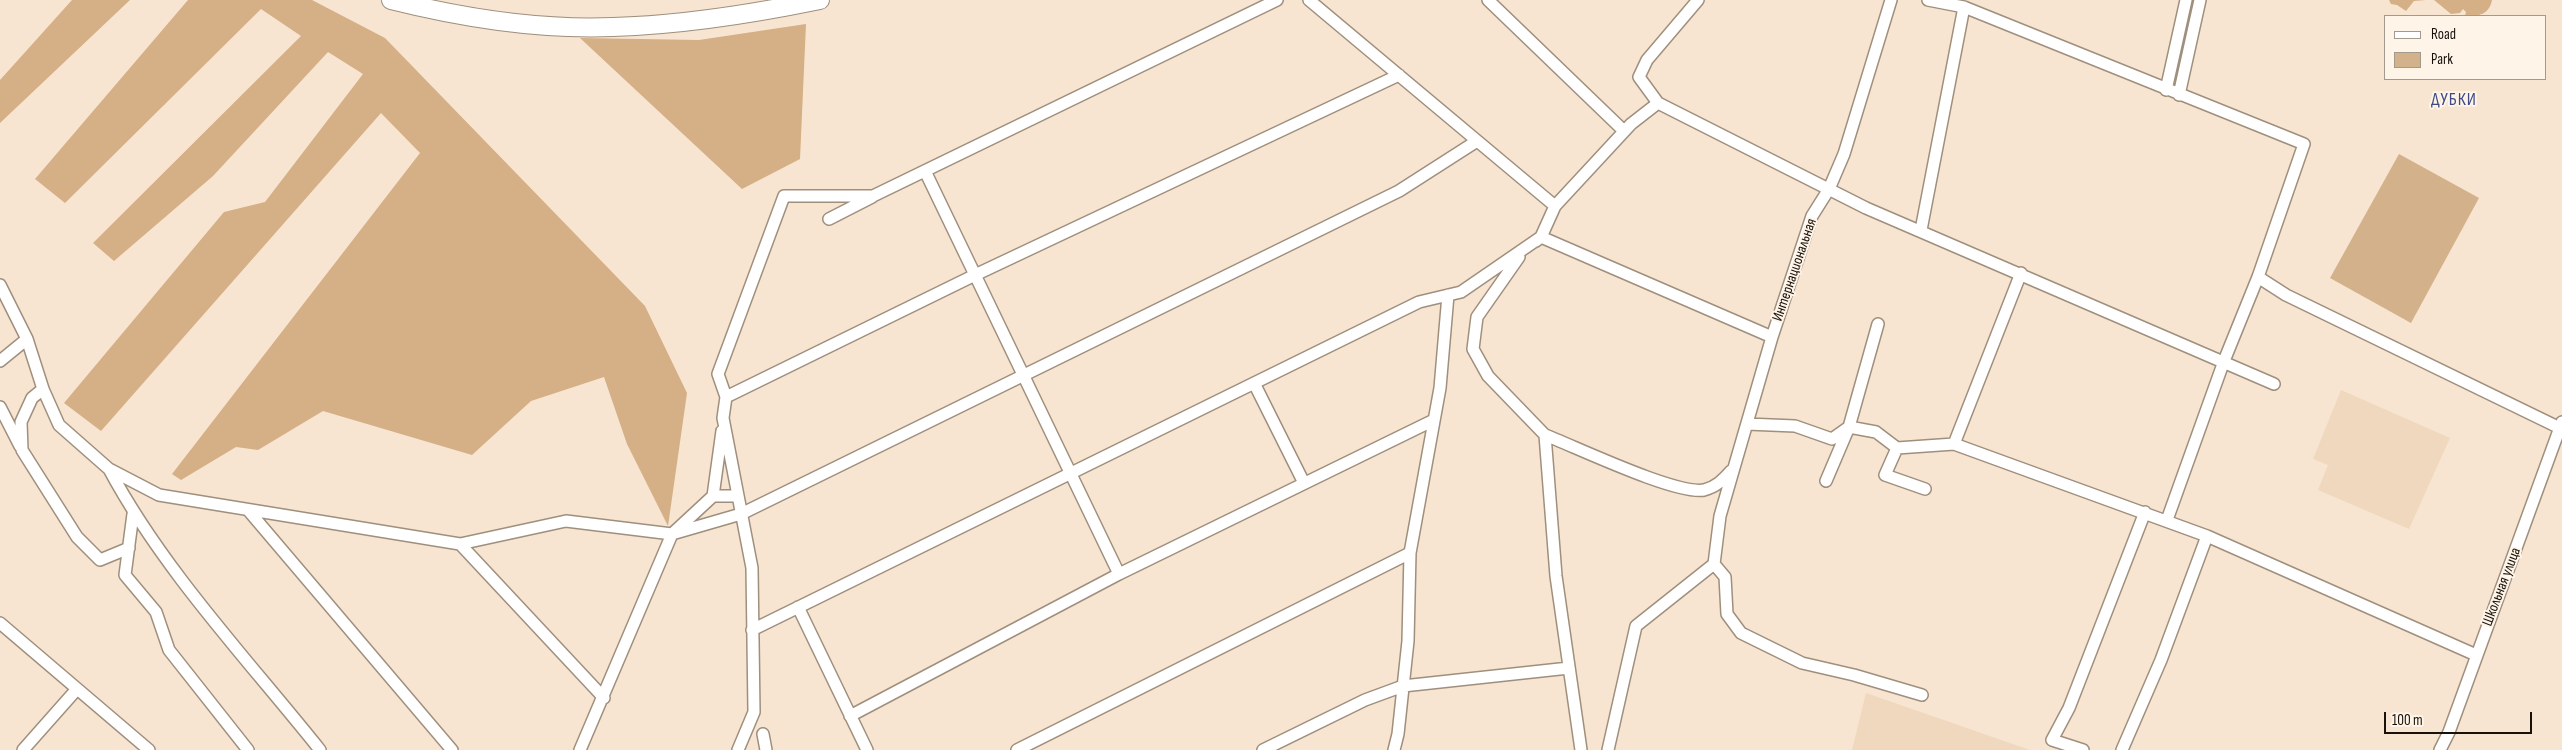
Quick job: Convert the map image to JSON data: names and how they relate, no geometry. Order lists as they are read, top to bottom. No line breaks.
{"streets":{"street":["Интернациональная","Школьная улица"]},"districts":["ДУБКИ"],"legend":["Road","Park"],"scale_bar":"100 m"}
